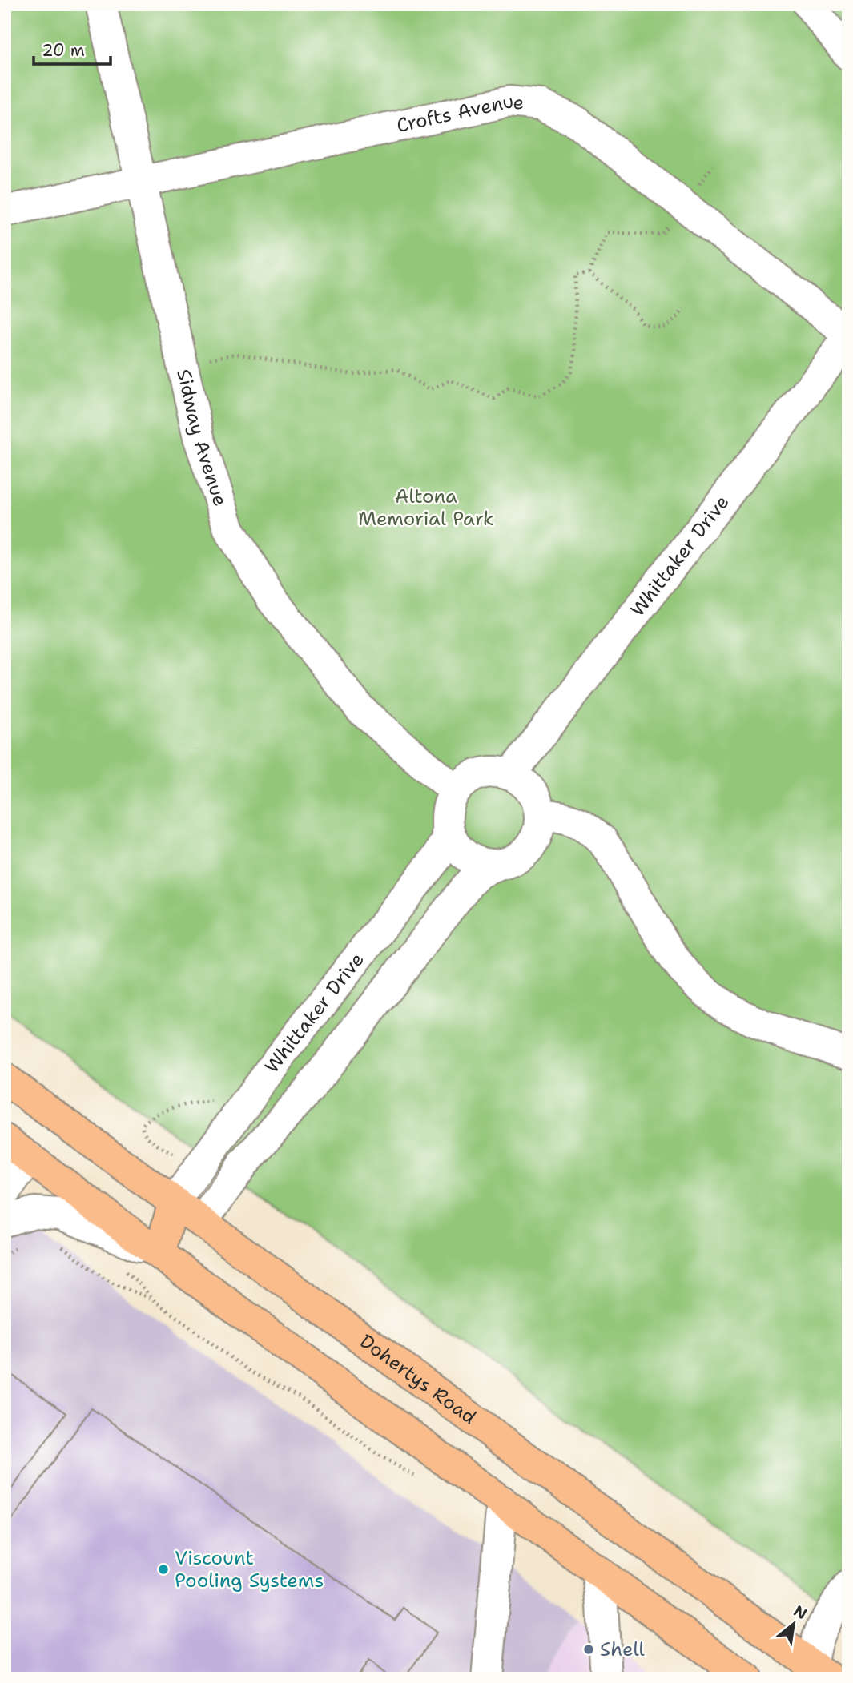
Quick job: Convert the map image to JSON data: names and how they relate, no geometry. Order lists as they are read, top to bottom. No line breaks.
{"streets":{"main road":["Dohertys Road"],"street":["Crofts Avenue","Sidway Avenue","Whittaker Drive"]},"crossings":[["Crofts Avenue","Sidway Avenue"],["Crofts Avenue","Whittaker Drive"],["Sidway Avenue","Whittaker Drive"],["Whittaker Drive","Dohertys Road"]],"parks":["Altona Memorial Park"],"places":["Viscount Pooling Systems","Shell"],"scale_bar":"20 m","north":"top right"}
